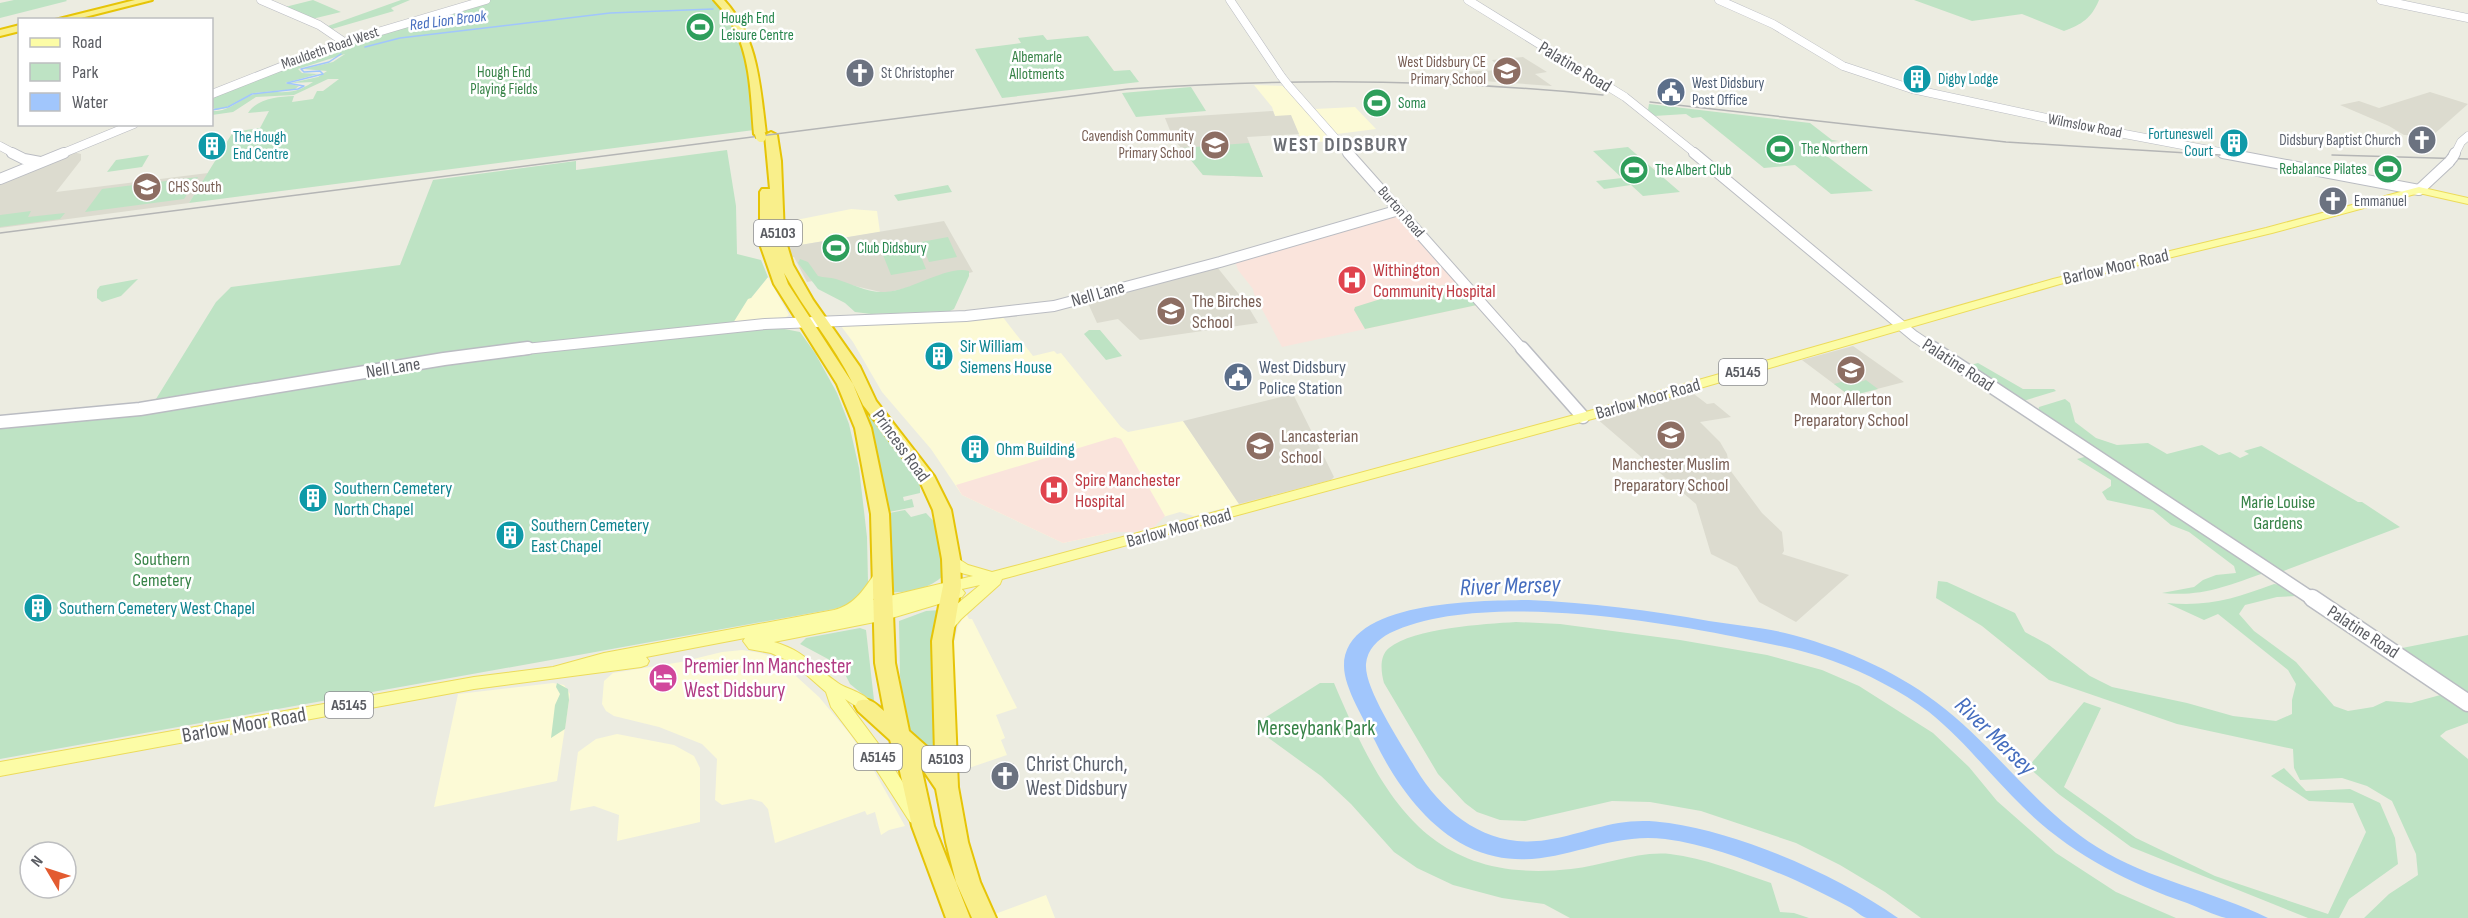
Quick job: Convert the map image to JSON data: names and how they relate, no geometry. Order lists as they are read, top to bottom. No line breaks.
{"streets":{"highway":["A5103","Princess Road"],"main road":["Wilmslow Road","Barlow Moor Road","A5145"],"street":["Mauldeth Road West","Palatine Road","Burton Road","Nell Lane"]},"crossings":[["Palatine Road","Barlow Moor Road"],["Wilmslow Road","Barlow Moor Road"],["Burton Road","Barlow Moor Road"],["Burton Road","Nell Lane"],["A5103","A5145"],["A5103","Princess Road"],["Barlow Moor Road","A5145"],["Barlow Moor Road","Princess Road"],["Nell Lane","Princess Road"],["A5145","Princess Road"]],"districts":["WEST DIDSBURY"],"water":["Red Lion Brook","River Mersey"],"parks":["Albemarle Allotments","Hough End Playing Fields","Marie Louise Gardens","Southern Cemetery","Merseybank Park"],"places":{"sports":["Hough End Leisure Centre","Soma","The Northern","Rebalance Pilates","The Albert Club","Club Didsbury"],"school or university":["West Didsbury CE Primary School","Cavendish Community Primary School","CHS South","The Birches School","Moor Allerton Preparatory School","Manchester Muslim Preparatory School","Lancasterian School"],"church":["St Christopher","Didsbury Baptist Church","Emmanuel","Christ Church, West Didsbury"],"building":["Digby Lodge","Fortuneswell Court","The Hough End Centre","Sir William Siemens House","Ohm Building","Southern Cemetery North Chapel","Southern Cemetery East Chapel","Southern Cemetery West Chapel"],"public building":["West Didsbury Post Office","West Didsbury Police Station"],"hospital":["Withington Community Hospital","Spire Manchester Hospital"],"hotel":["Premier Inn Manchester West Didsbury"]},"legend":["Road","Park","Water"],"north":"top left"}
